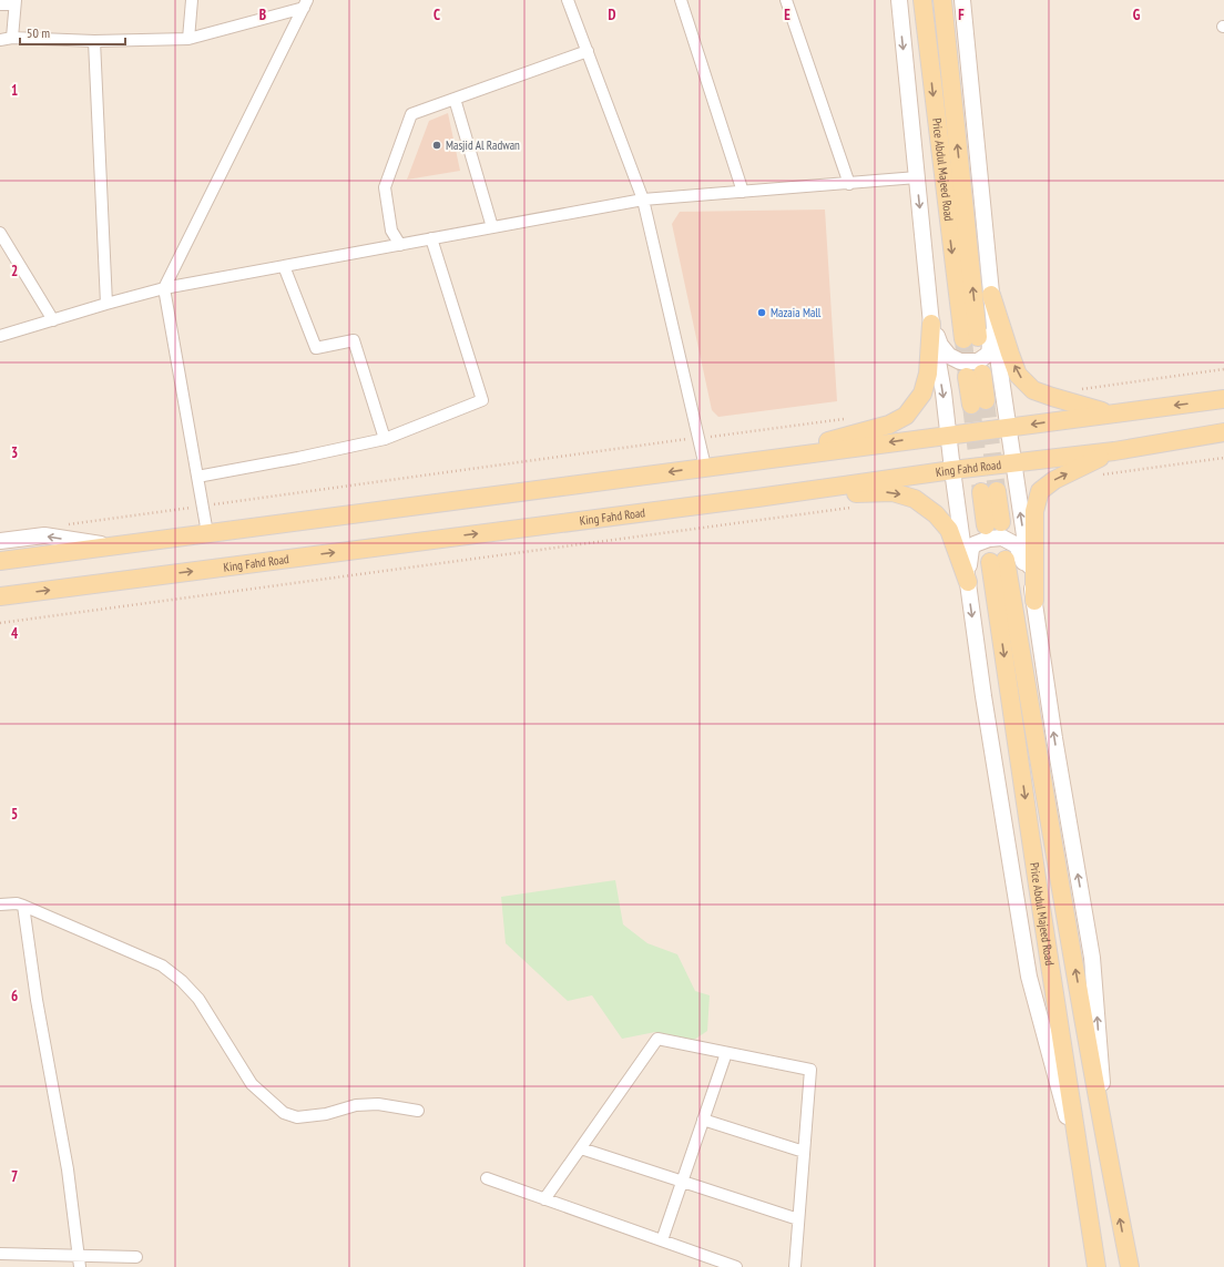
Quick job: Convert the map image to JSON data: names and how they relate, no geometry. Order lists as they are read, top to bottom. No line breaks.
{"streets":{"main road":["Price Abdul Majeed Road","King Fahd Road"]},"places":["Masjid Al Radwan","Mazaia Mall"],"scale_bar":"50 m","grid":{"columns":["B","C","D","E","F","G"],"rows":["1","2","3","4","5","6","7"]}}
